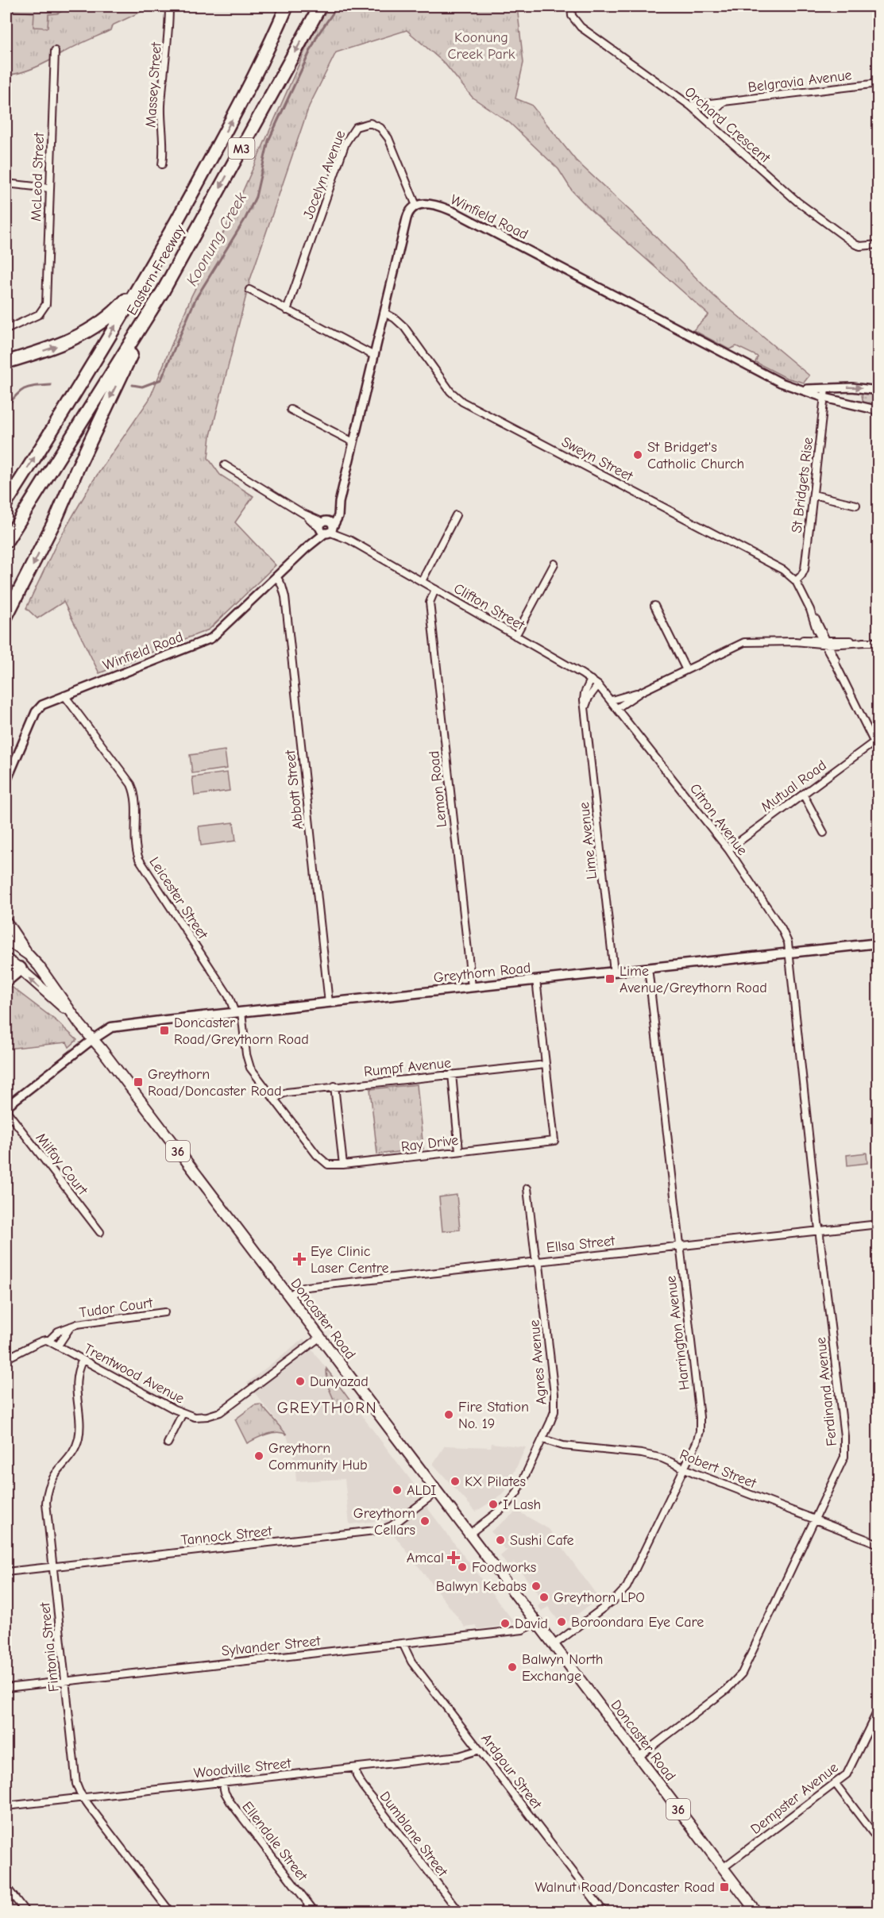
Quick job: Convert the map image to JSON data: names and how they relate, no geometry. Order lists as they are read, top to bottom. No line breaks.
{"streets":{"highway":["M3","Eastern Freeway"],"main road":["Greythorn Road","36","Doncaster Road"],"street":["Belgravia Avenue","Massey Street","Orchard Crescent","Jocelyn Avenue","McLeod Street","Winfield Road","Sweyn Street","St Bridgets Rise","Clifton Street","Mutual Road","Lemon Road","Abbott Street","Citron Avenue","Lime Avenue","Leicester Street","Rumpf Avenue","Ray Drive","Milfay Court","Ellsa Street","Tudor Court","Harrington Avenue","Agnes Avenue","Trentwood Avenue","Ferdinand Avenue","Robert Street","Tannock Street","Sylvander Street","Fintonia Street","Woodville Street","Ardgour Street","Dempster Avenue","Dumblane Street","Ellendale Street"]},"crossings":[["Belgravia Avenue","Orchard Crescent"],["Jocelyn Avenue","Winfield Road"],["Winfield Road","Sweyn Street"],["Winfield Road","St Bridgets Rise"],["Winfield Road","Clifton Street"],["Winfield Road","Abbott Street"],["Winfield Road","Leicester Street"],["Sweyn Street","St Bridgets Rise"],["Sweyn Street","Mutual Road"],["Clifton Street","Lemon Road"],["Clifton Street","Citron Avenue"],["Clifton Street","Lime Avenue"],["Mutual Road","Citron Avenue"],["Lemon Road","Greythorn Road"],["Abbott Street","Greythorn Road"],["Citron Avenue","Greythorn Road"],["Citron Avenue","Ferdinand Avenue"],["Lime Avenue","Greythorn Road"],["Leicester Street","Greythorn Road"],["Leicester Street","Ray Drive"],["Greythorn Road","Ray Drive"],["Greythorn Road","Doncaster Road"],["Greythorn Road","Harrington Avenue"],["Greythorn Road","Ferdinand Avenue"],["Rumpf Avenue","Ray Drive"],["Ellsa Street","Doncaster Road"],["Ellsa Street","Harrington Avenue"],["Ellsa Street","Agnes Avenue"],["Ellsa Street","Ferdinand Avenue"],["Tudor Court","Trentwood Avenue"],["Doncaster Road","Harrington Avenue"],["Doncaster Road","Agnes Avenue"],["Doncaster Road","Trentwood Avenue"],["Doncaster Road","Ferdinand Avenue"],["Doncaster Road","Tannock Street"],["Doncaster Road","Sylvander Street"],["Doncaster Road","Dempster Avenue"],["Harrington Avenue","Robert Street"],["Agnes Avenue","Robert Street"],["Trentwood Avenue","Fintonia Street"],["Ferdinand Avenue","Robert Street"],["Tannock Street","Fintonia Street"],["Sylvander Street","Fintonia Street"],["Sylvander Street","Ardgour Street"],["Fintonia Street","Woodville Street"],["Woodville Street","Ardgour Street"],["Woodville Street","Dumblane Street"],["Woodville Street","Ellendale Street"]],"districts":["GREYTHORN"],"water":["Koonung Creek"],"parks":["Koonung Creek Park"],"places":{"other":["St Bridget's Catholic Church","Dunyazad","Fire Station No. 19","Greythorn Community Hub","KX Pilates","ALDI","I Lash","Greythorn Cellars","Sushi Cafe","Foodworks","Balwyn Kebabs","Greythorn LPO","Boroondara Eye Care","David","Balwyn North Exchange"],"transit":["Lime Avenue/Greythorn Road","Doncaster Road/Greythorn Road","Greythorn Road/Doncaster Road","Walnut Road/Doncaster Road"],"health":["Eye Clinic Laser Centre","Amcal"]}}
